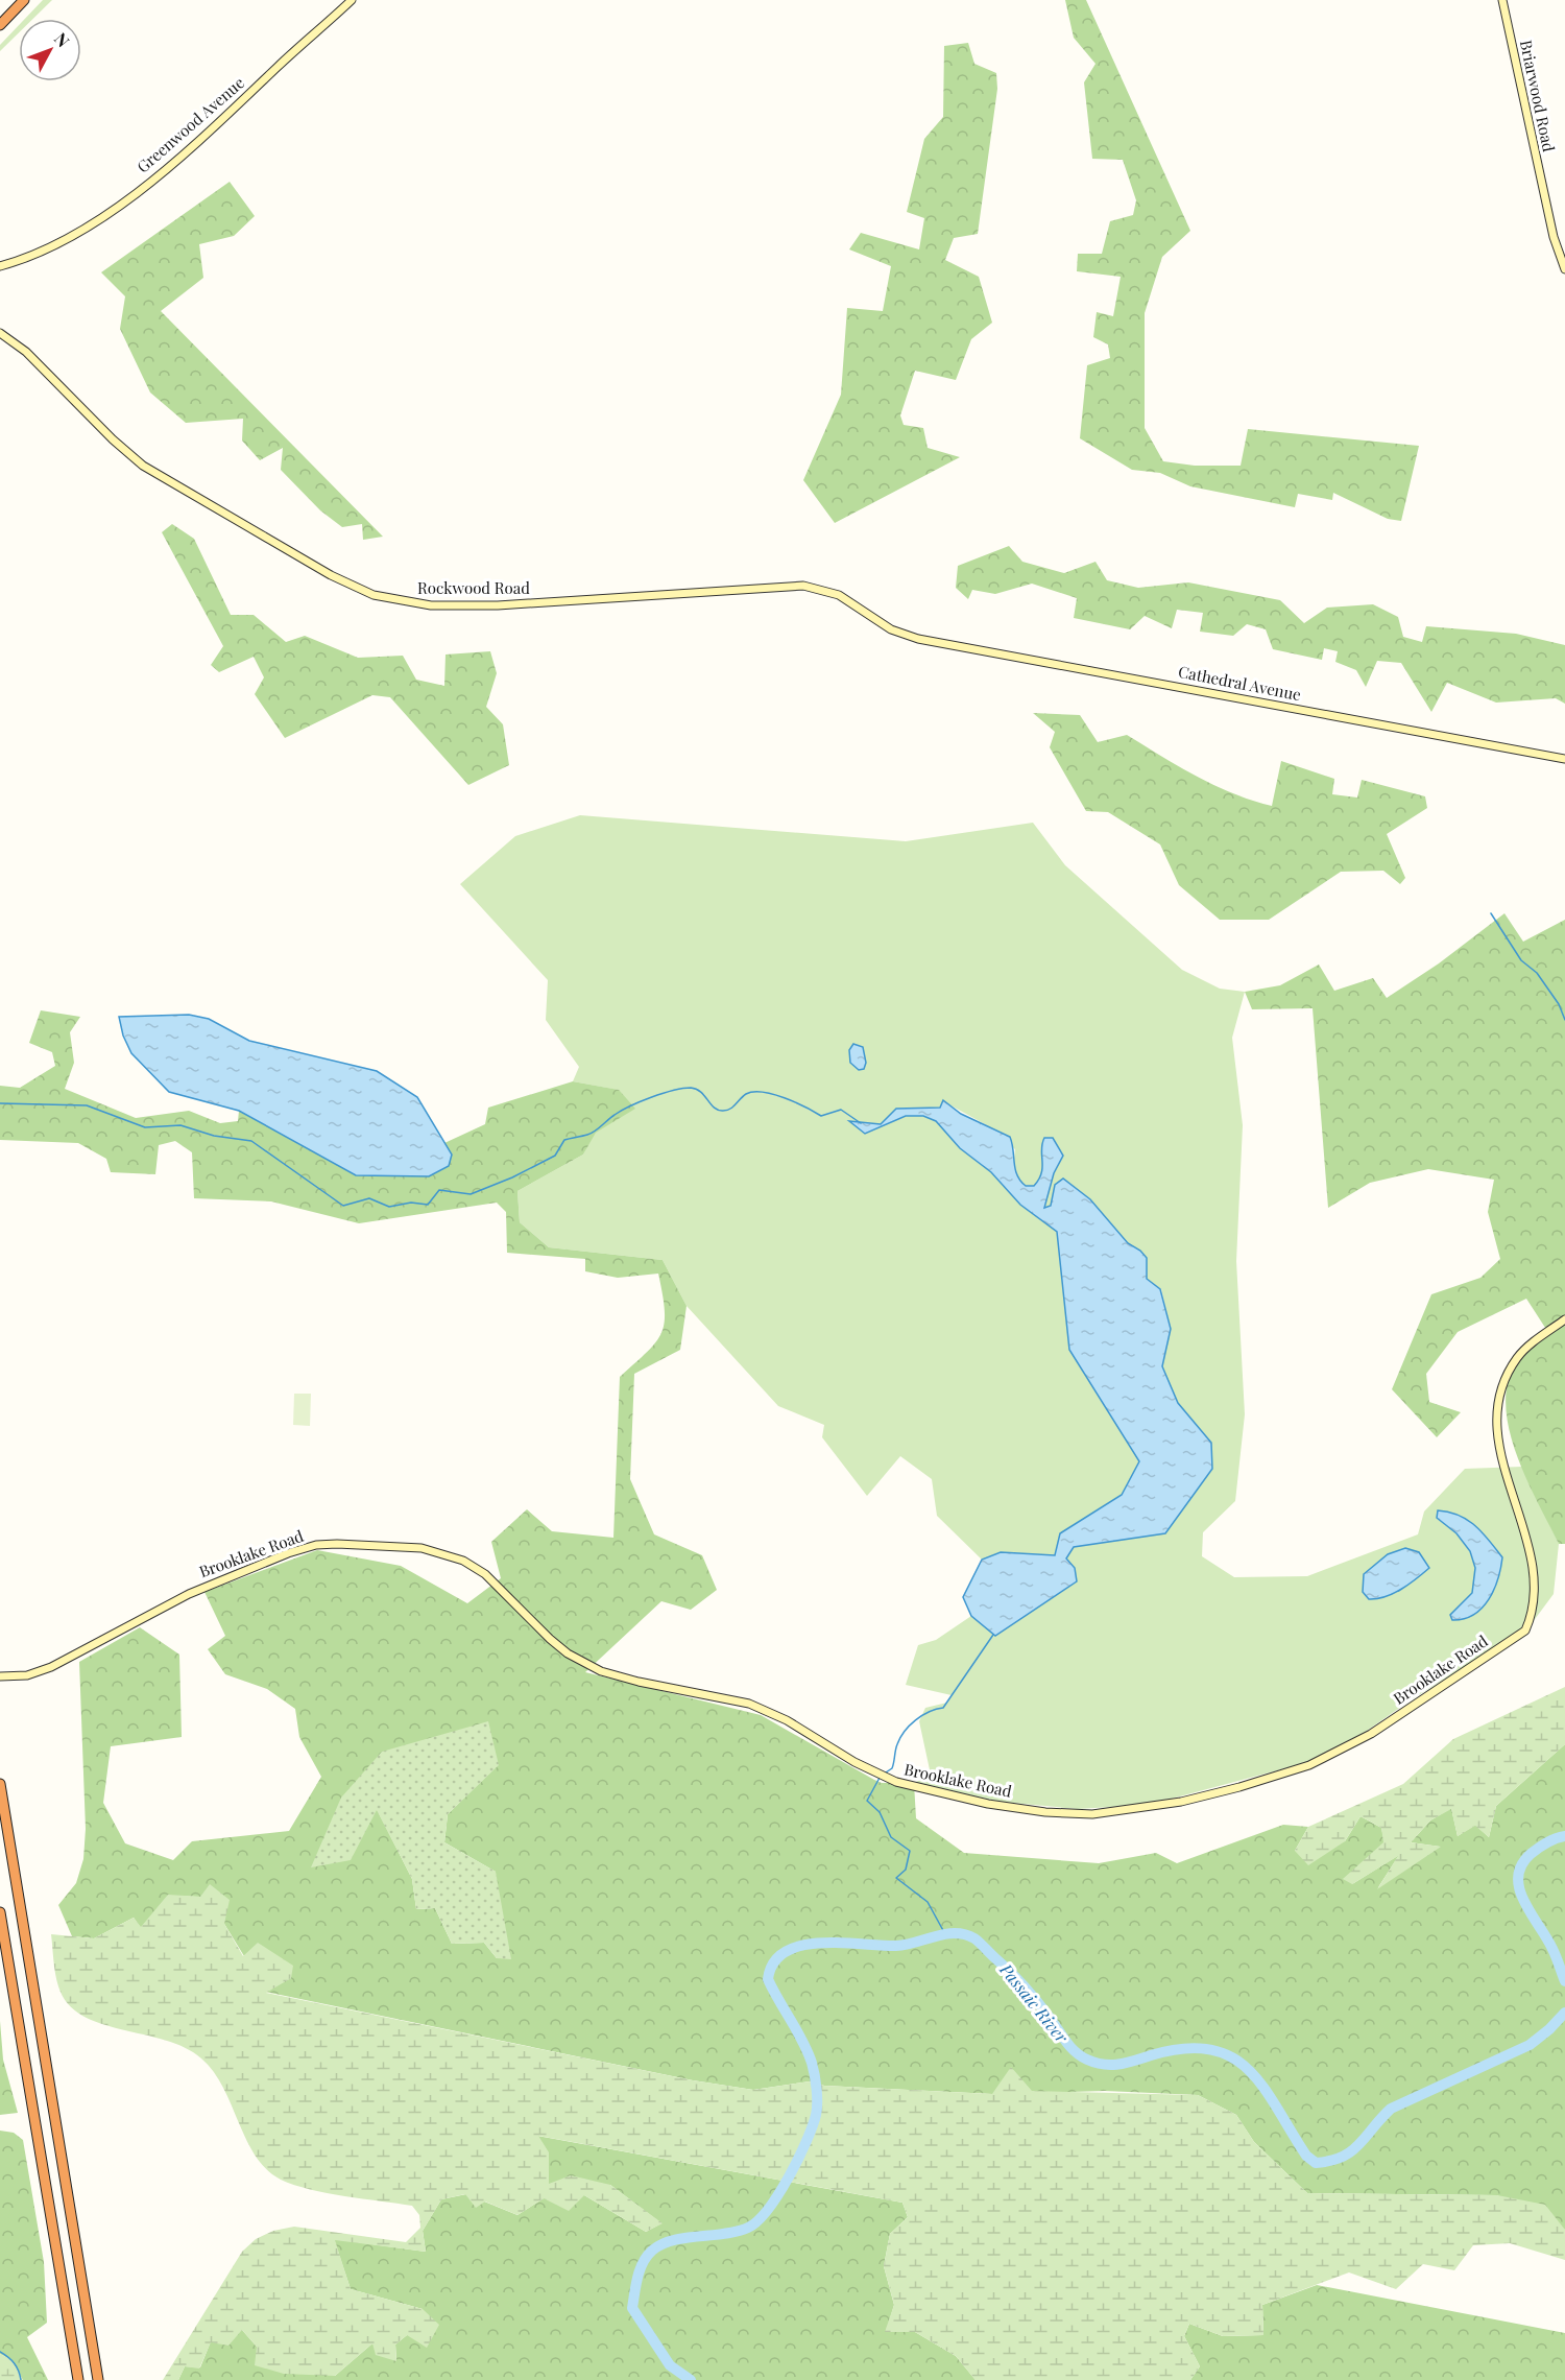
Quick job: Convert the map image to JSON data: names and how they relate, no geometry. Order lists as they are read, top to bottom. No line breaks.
{"streets":{"street":["Briarwood Road","Greenwood Avenue","Rockwood Road","Cathedral Avenue","Brooklake Road"]},"crossings":[["Rockwood Road","Cathedral Avenue"]],"water":["Passaic River"],"north":"top right"}
